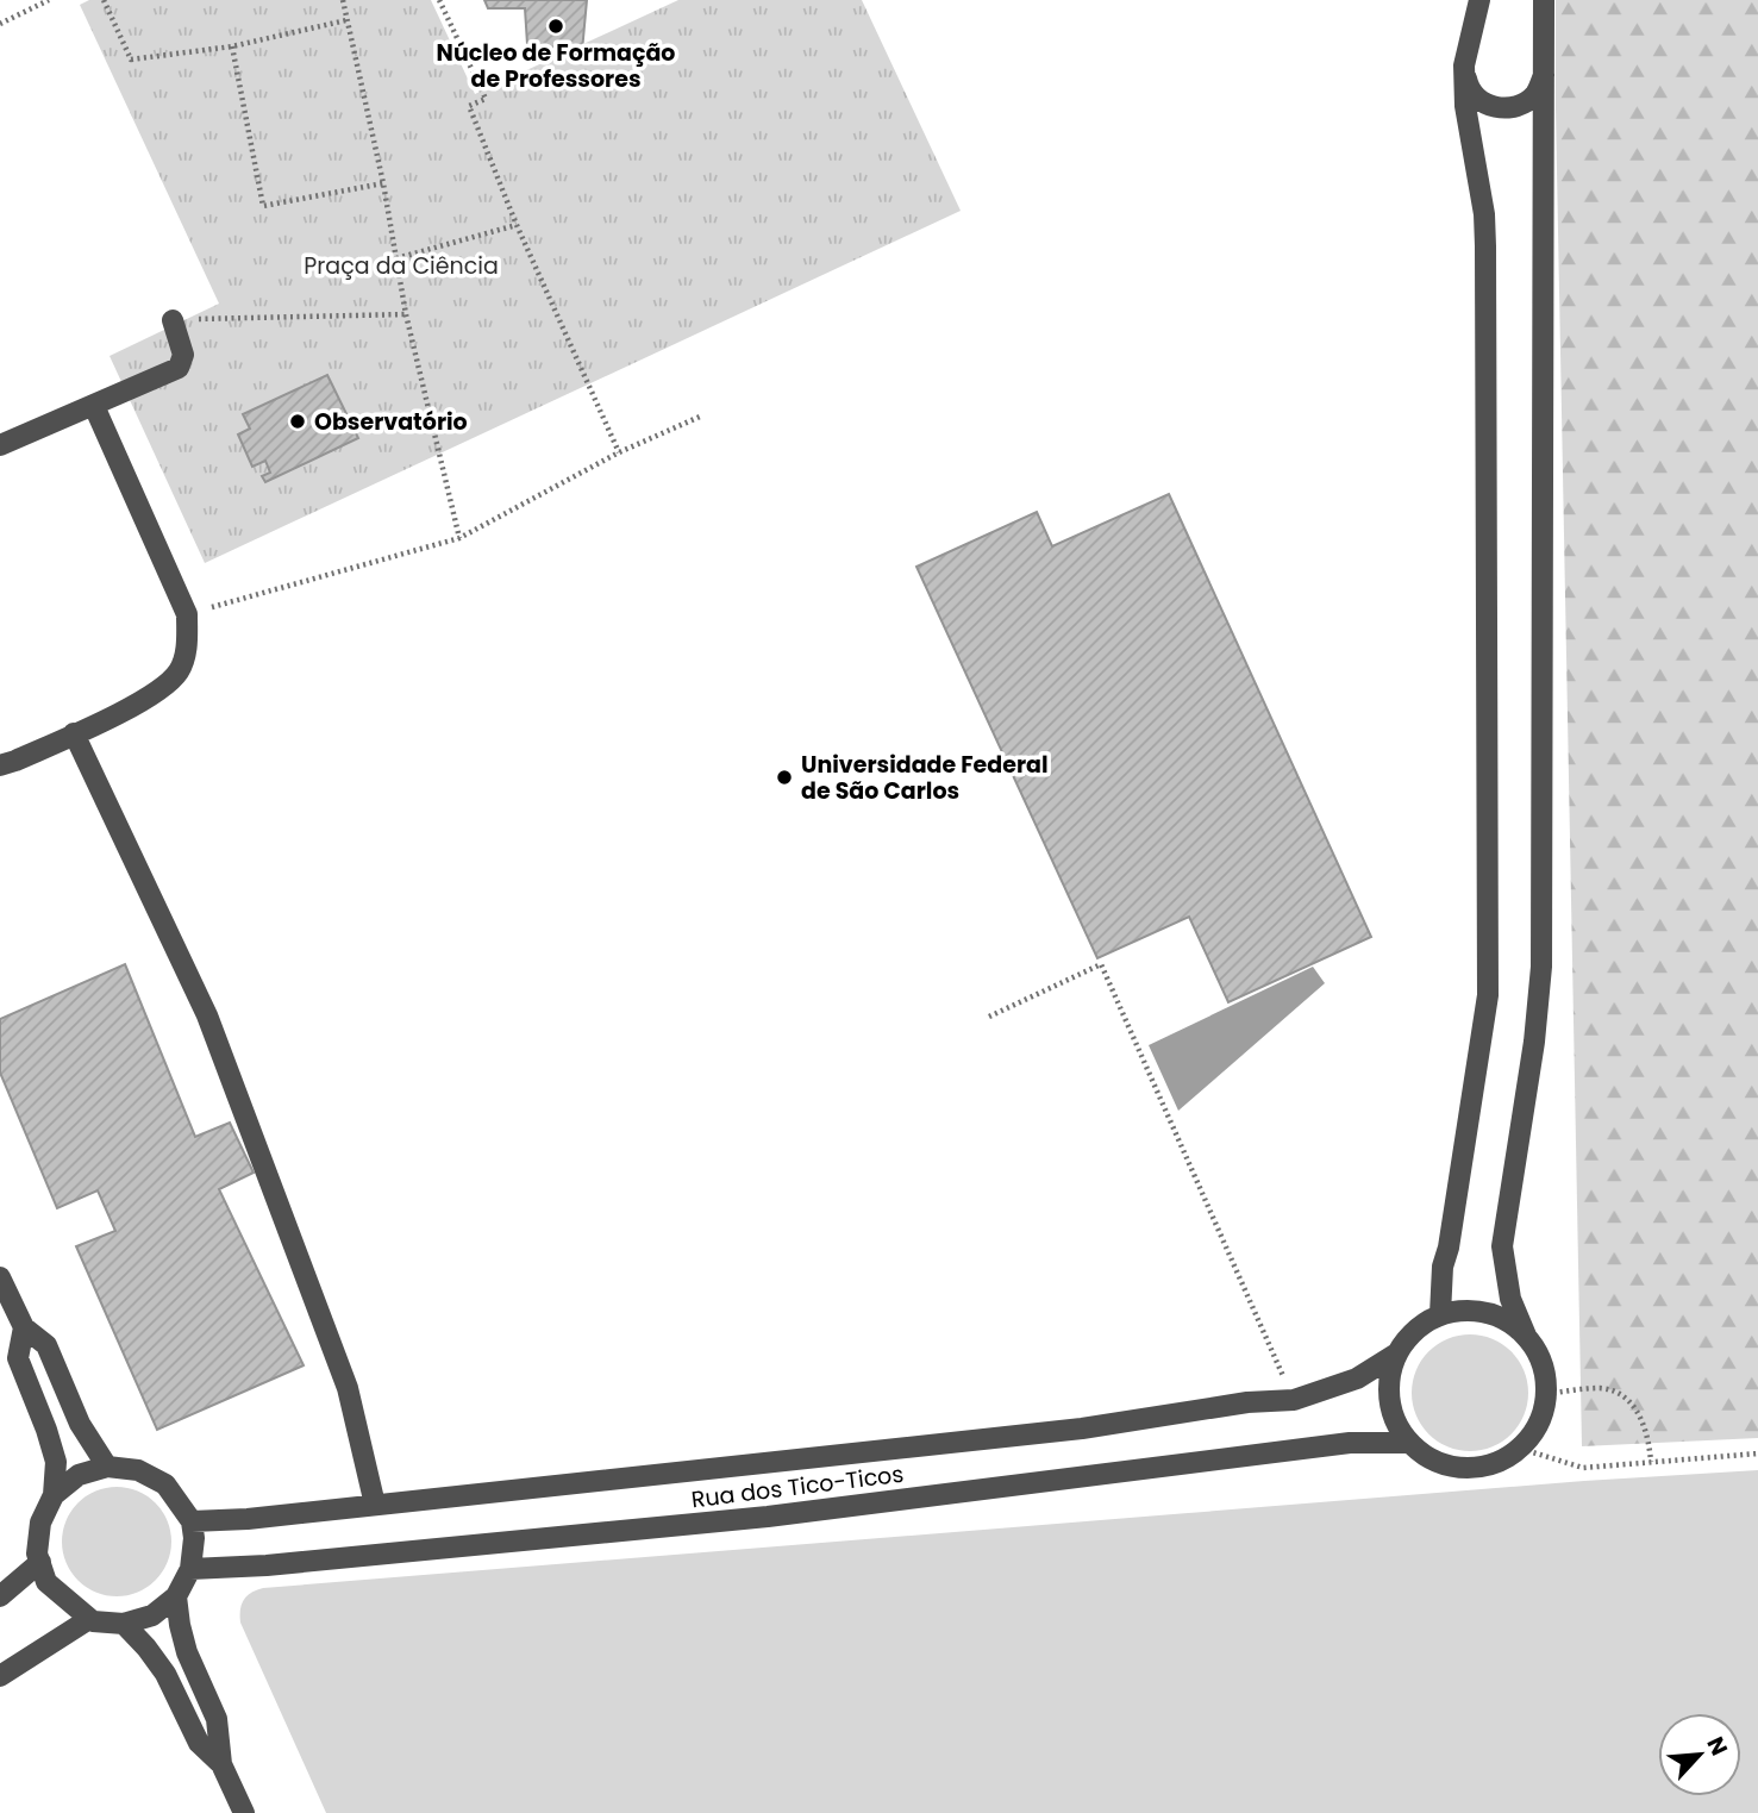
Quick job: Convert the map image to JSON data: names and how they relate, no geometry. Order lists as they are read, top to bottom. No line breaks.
{"streets":{"street":["Rua dos Tico-Ticos"]},"parks":["Praça da Ciência"],"places":["Núcleo de Formação de Professores","Observatório","Universidade Federal de São Carlos"],"north":"top right"}
